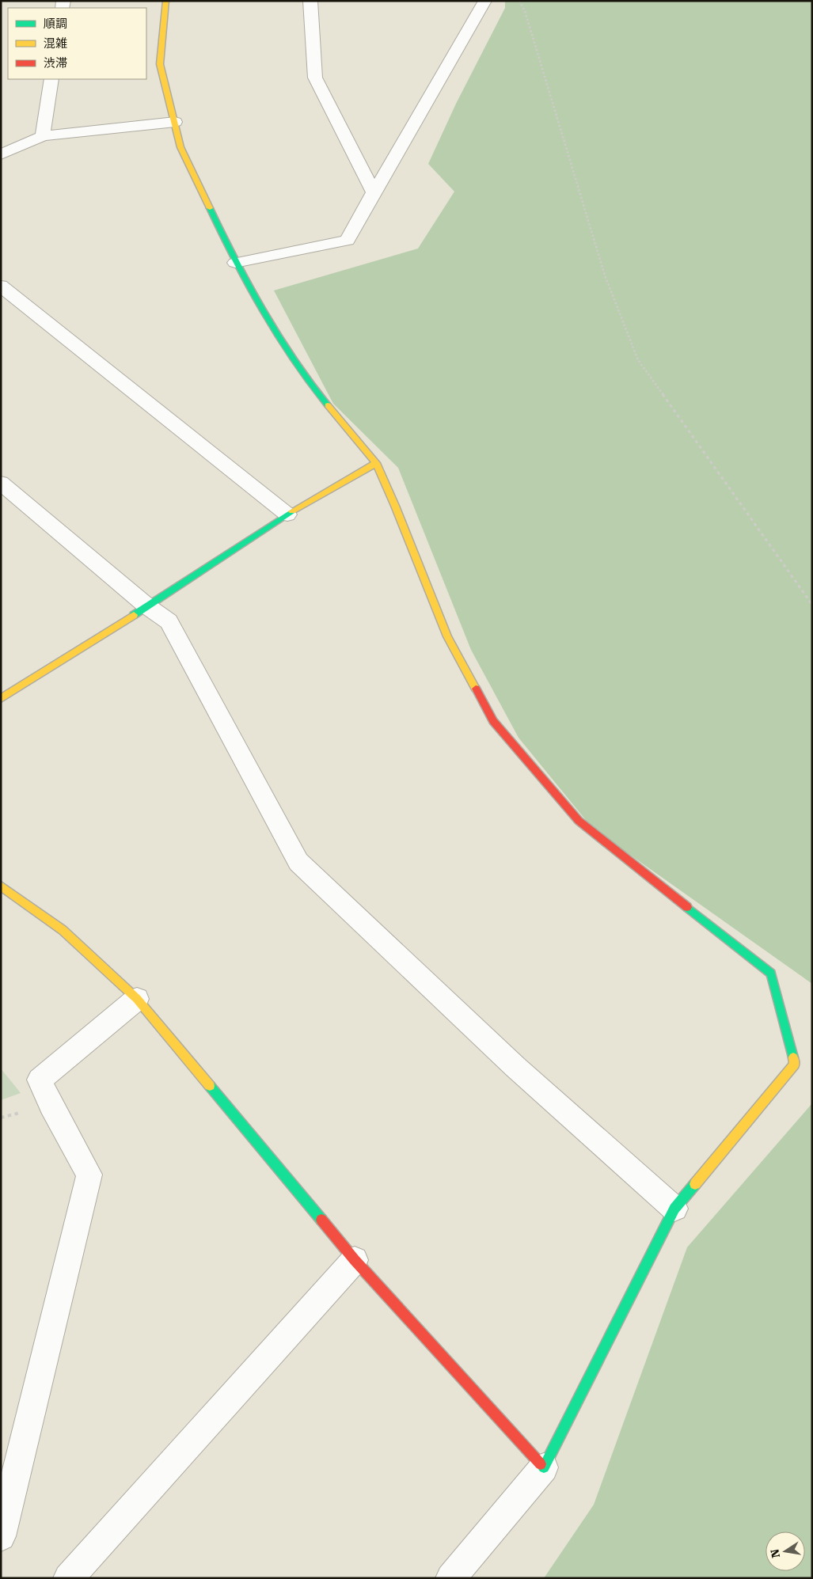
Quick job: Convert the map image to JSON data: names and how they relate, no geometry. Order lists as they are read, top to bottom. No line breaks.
{"legend":["順調","混雑","渋滞"],"north":"left"}
